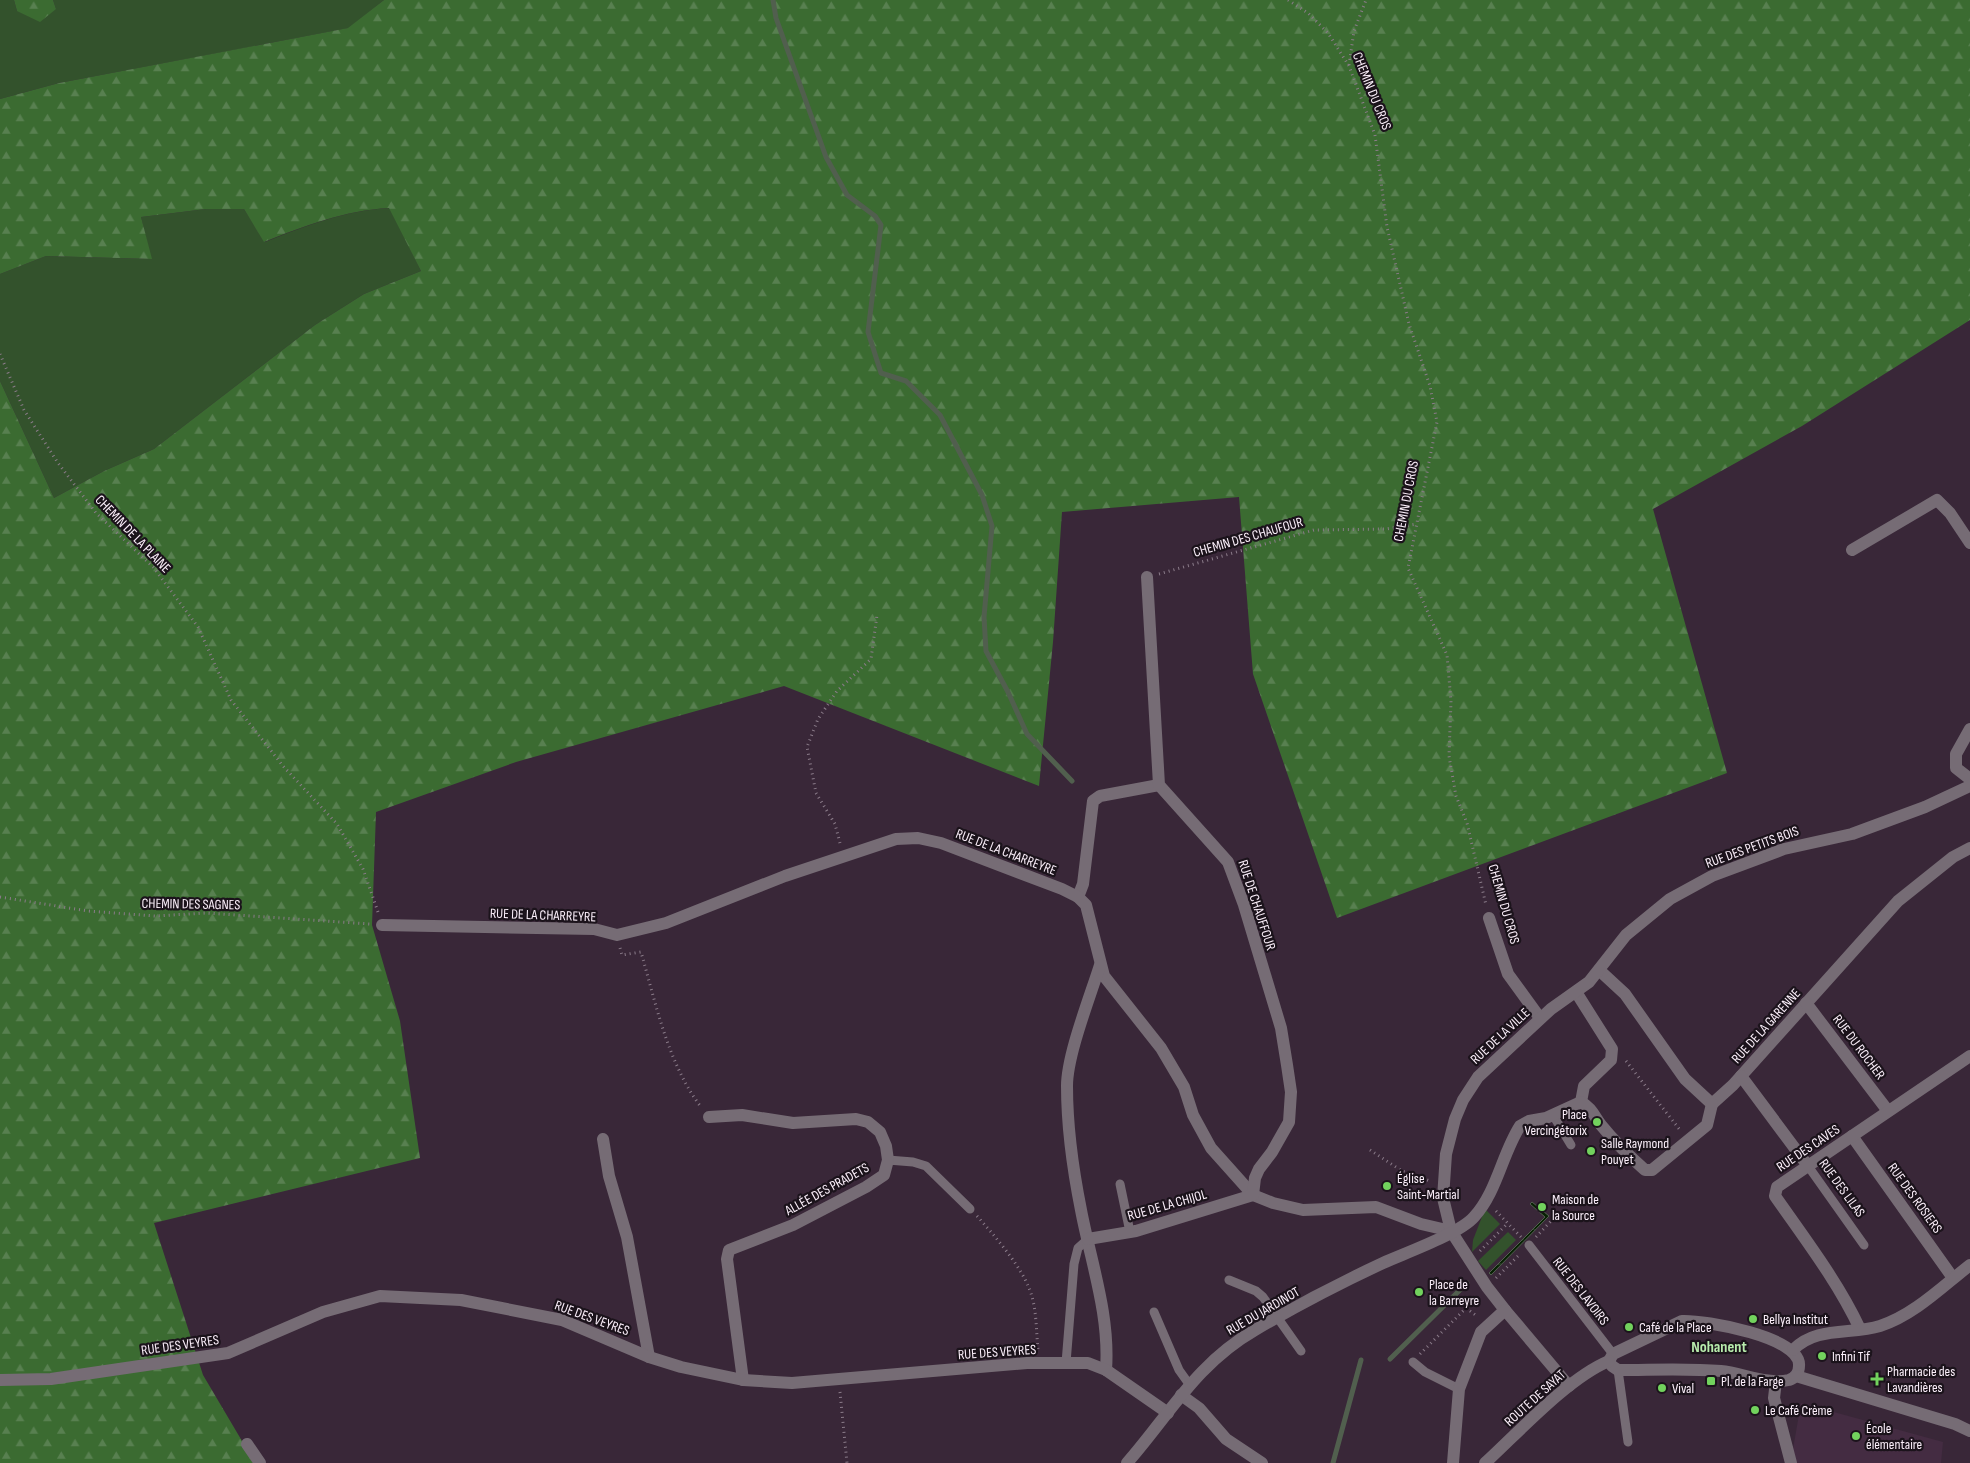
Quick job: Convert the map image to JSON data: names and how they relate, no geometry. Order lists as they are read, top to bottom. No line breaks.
{"streets":{"street":["CHEMIN DU CROS","RUE DES PETITS BOIS","RUE DE LA CHARREYRE","RUE DE CHAUFFOUR","RUE DE LA GARENNE","RUE DE LA VILLE","RUE DU ROCHER","RUE DES CAVES","RUE DES LILAS","ALLÉE DES PRADETS","RUE DES ROSIERS","RUE DE LA CHIJOL","RUE DU JARDINOT","RUE DES VEYRES","ROUTE DE SAYAT"],"lane":["RUE DES LAVOIRS"],"path":["CHEMIN DE LA PLAINE","CHEMIN DES CHAUFOUR","CHEMIN DES SAGNES"]},"crossings":[["CHEMIN DU CROS","CHEMIN DES CHAUFOUR"],["CHEMIN DU CROS","RUE DE LA VILLE"],["CHEMIN DE LA PLAINE","RUE DE LA CHARREYRE"],["CHEMIN DE LA PLAINE","CHEMIN DES SAGNES"],["RUE DES PETITS BOIS","RUE DE LA VILLE"],["RUE DE LA CHARREYRE","CHEMIN DES SAGNES"],["RUE DE CHAUFFOUR","RUE DE LA CHIJOL"],["RUE DE LA GARENNE","RUE DU ROCHER"],["RUE DE LA GARENNE","RUE DES LILAS"],["RUE DE LA VILLE","RUE DU JARDINOT"],["RUE DU ROCHER","RUE DES CAVES"],["RUE DES CAVES","RUE DES LILAS"],["RUE DES CAVES","RUE DES ROSIERS"],["ALLÉE DES PRADETS","RUE DES VEYRES"],["RUE DES LAVOIRS","ROUTE DE SAYAT"],["RUE DU JARDINOT","RUE DES VEYRES"]],"districts":["Nohanent"],"places":{"other":["Place Vercingétorix","Salle Raymond Pouyet","Église Saint-Martial","Maison de la Source","Place de la Barreyre","Bellya Institut","Café de la Place","Infini Tif","Vival","Le Café Crème","École élémentaire"],"health":["Pharmacie des Lavandières"],"transit":["Pl. de la Farge"]}}
